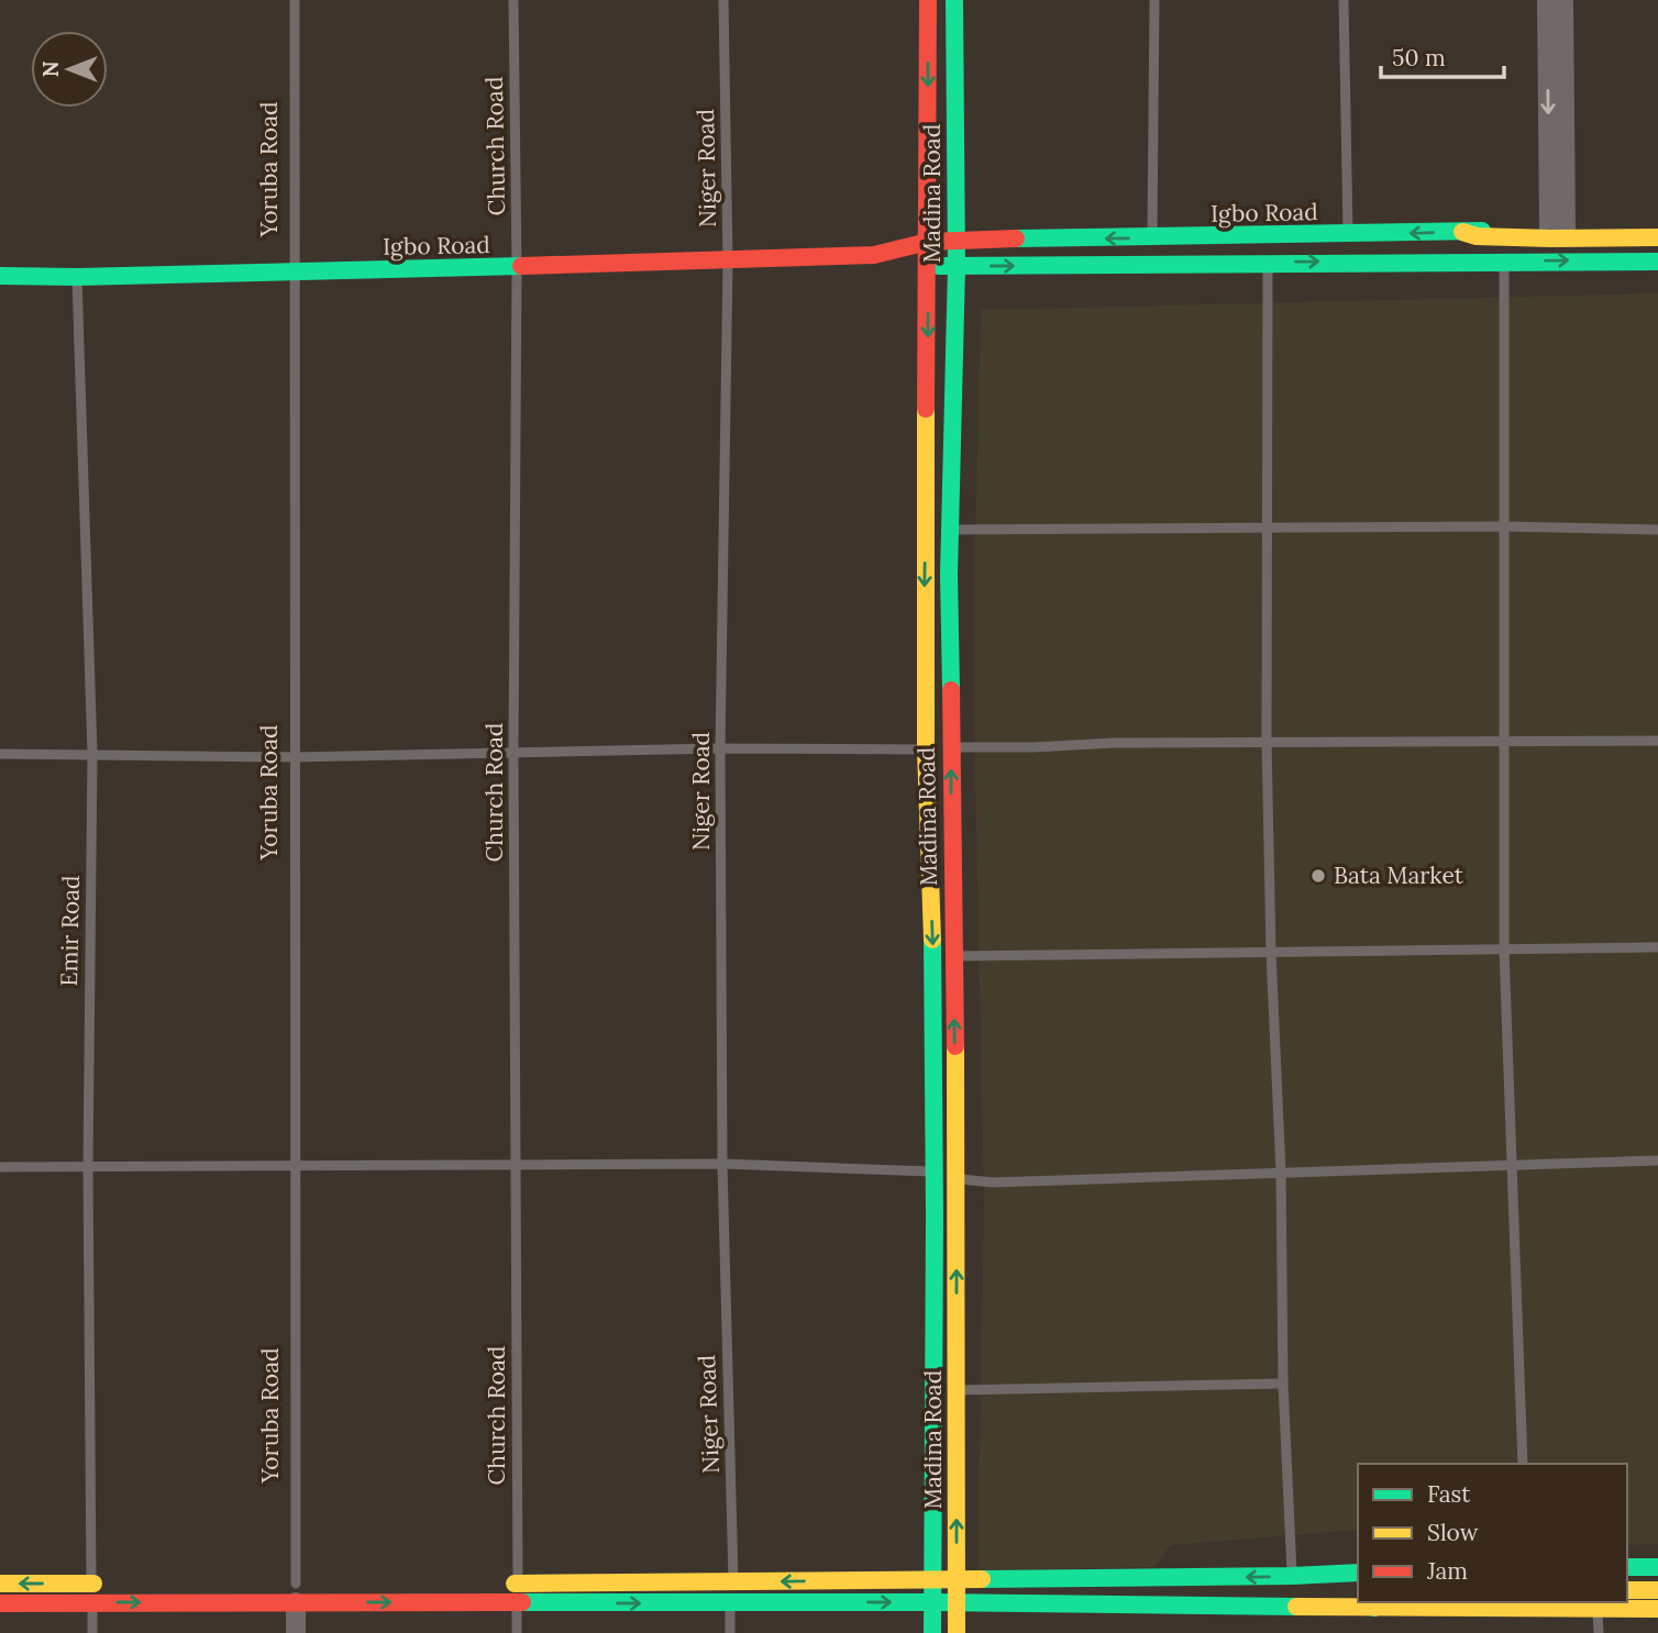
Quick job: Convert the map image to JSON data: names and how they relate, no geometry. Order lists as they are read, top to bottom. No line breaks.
{"streets":{"main road":["Madina Road","Igbo Road"],"street":["Yoruba Road"],"lane":["Church Road","Niger Road","Emir Road"]},"crossings":[["Church Road","Igbo Road"],["Niger Road","Igbo Road"],["Yoruba Road","Igbo Road"],["Madina Road","Igbo Road"],["Igbo Road","Emir Road"]],"places":["Bata Market"],"legend":["Fast","Slow","Jam"],"scale_bar":"50 m","north":"left"}
